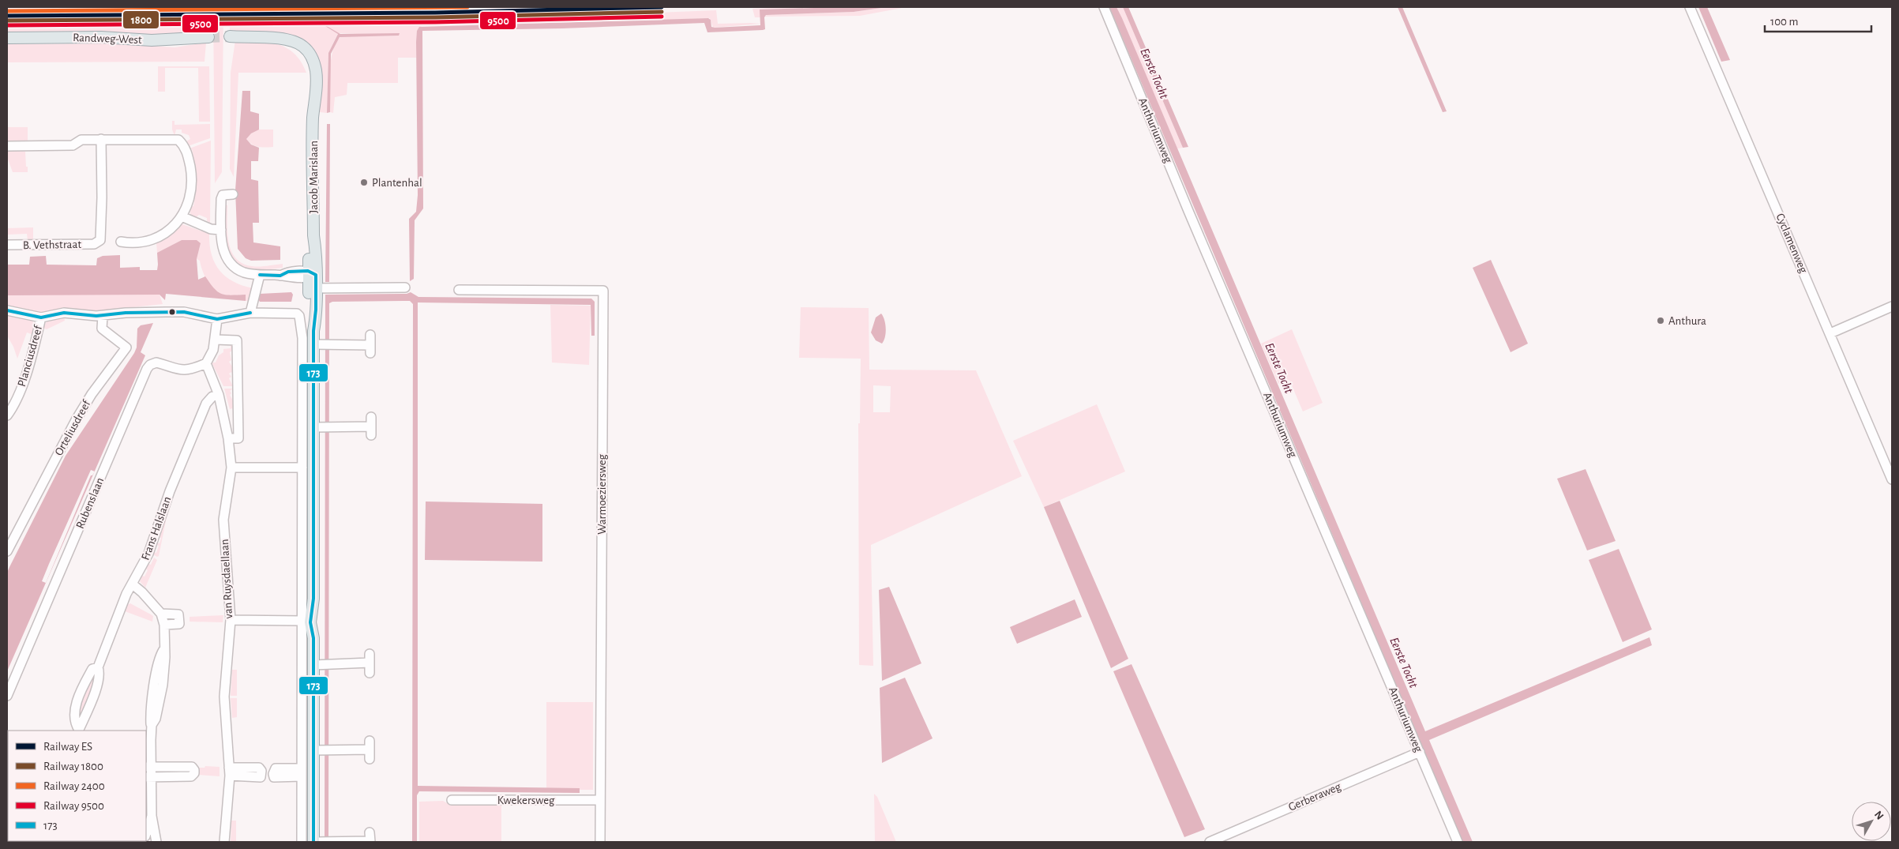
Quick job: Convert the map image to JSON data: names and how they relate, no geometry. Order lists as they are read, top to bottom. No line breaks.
{"streets":{"main road":["Randweg-West","Jacob Marislaan"],"street":["Anthuriumweg","Cyclamenweg","B. Vethstraat","Planciusdreef","Orteliusdreef","Warmoeziersweg","Rubenslaan","Frans Halslaan","van Ruysdaellaan","Gerberaweg","Kwekersweg"]},"crossings":[["Anthuriumweg","Gerberaweg"],["Warmoeziersweg","Kwekersweg"],["Rubenslaan","van Ruysdaellaan"],["Frans Halslaan","van Ruysdaellaan"]],"water":["Eerste Tocht"],"places":["Plantenhal","Anthura"],"lines":["rail line ES","rail line 2400","rail line 1800","rail line 9500","transit line 173"],"legend":["Railway ES","Railway 1800","Railway 2400","Railway 9500","173"],"scale_bar":"100 m","north":"top right"}
